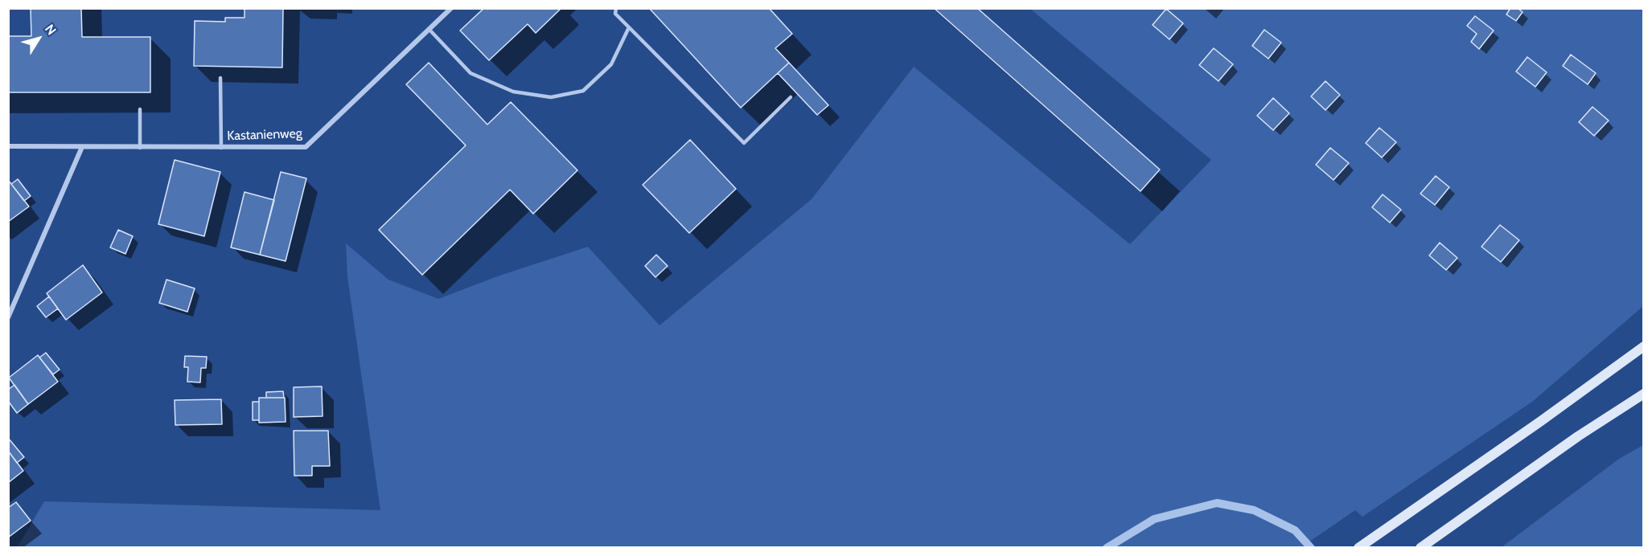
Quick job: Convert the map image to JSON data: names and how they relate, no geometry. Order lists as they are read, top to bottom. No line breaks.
{"streets":{"street":["Kastanienweg"]},"north":"top right"}
